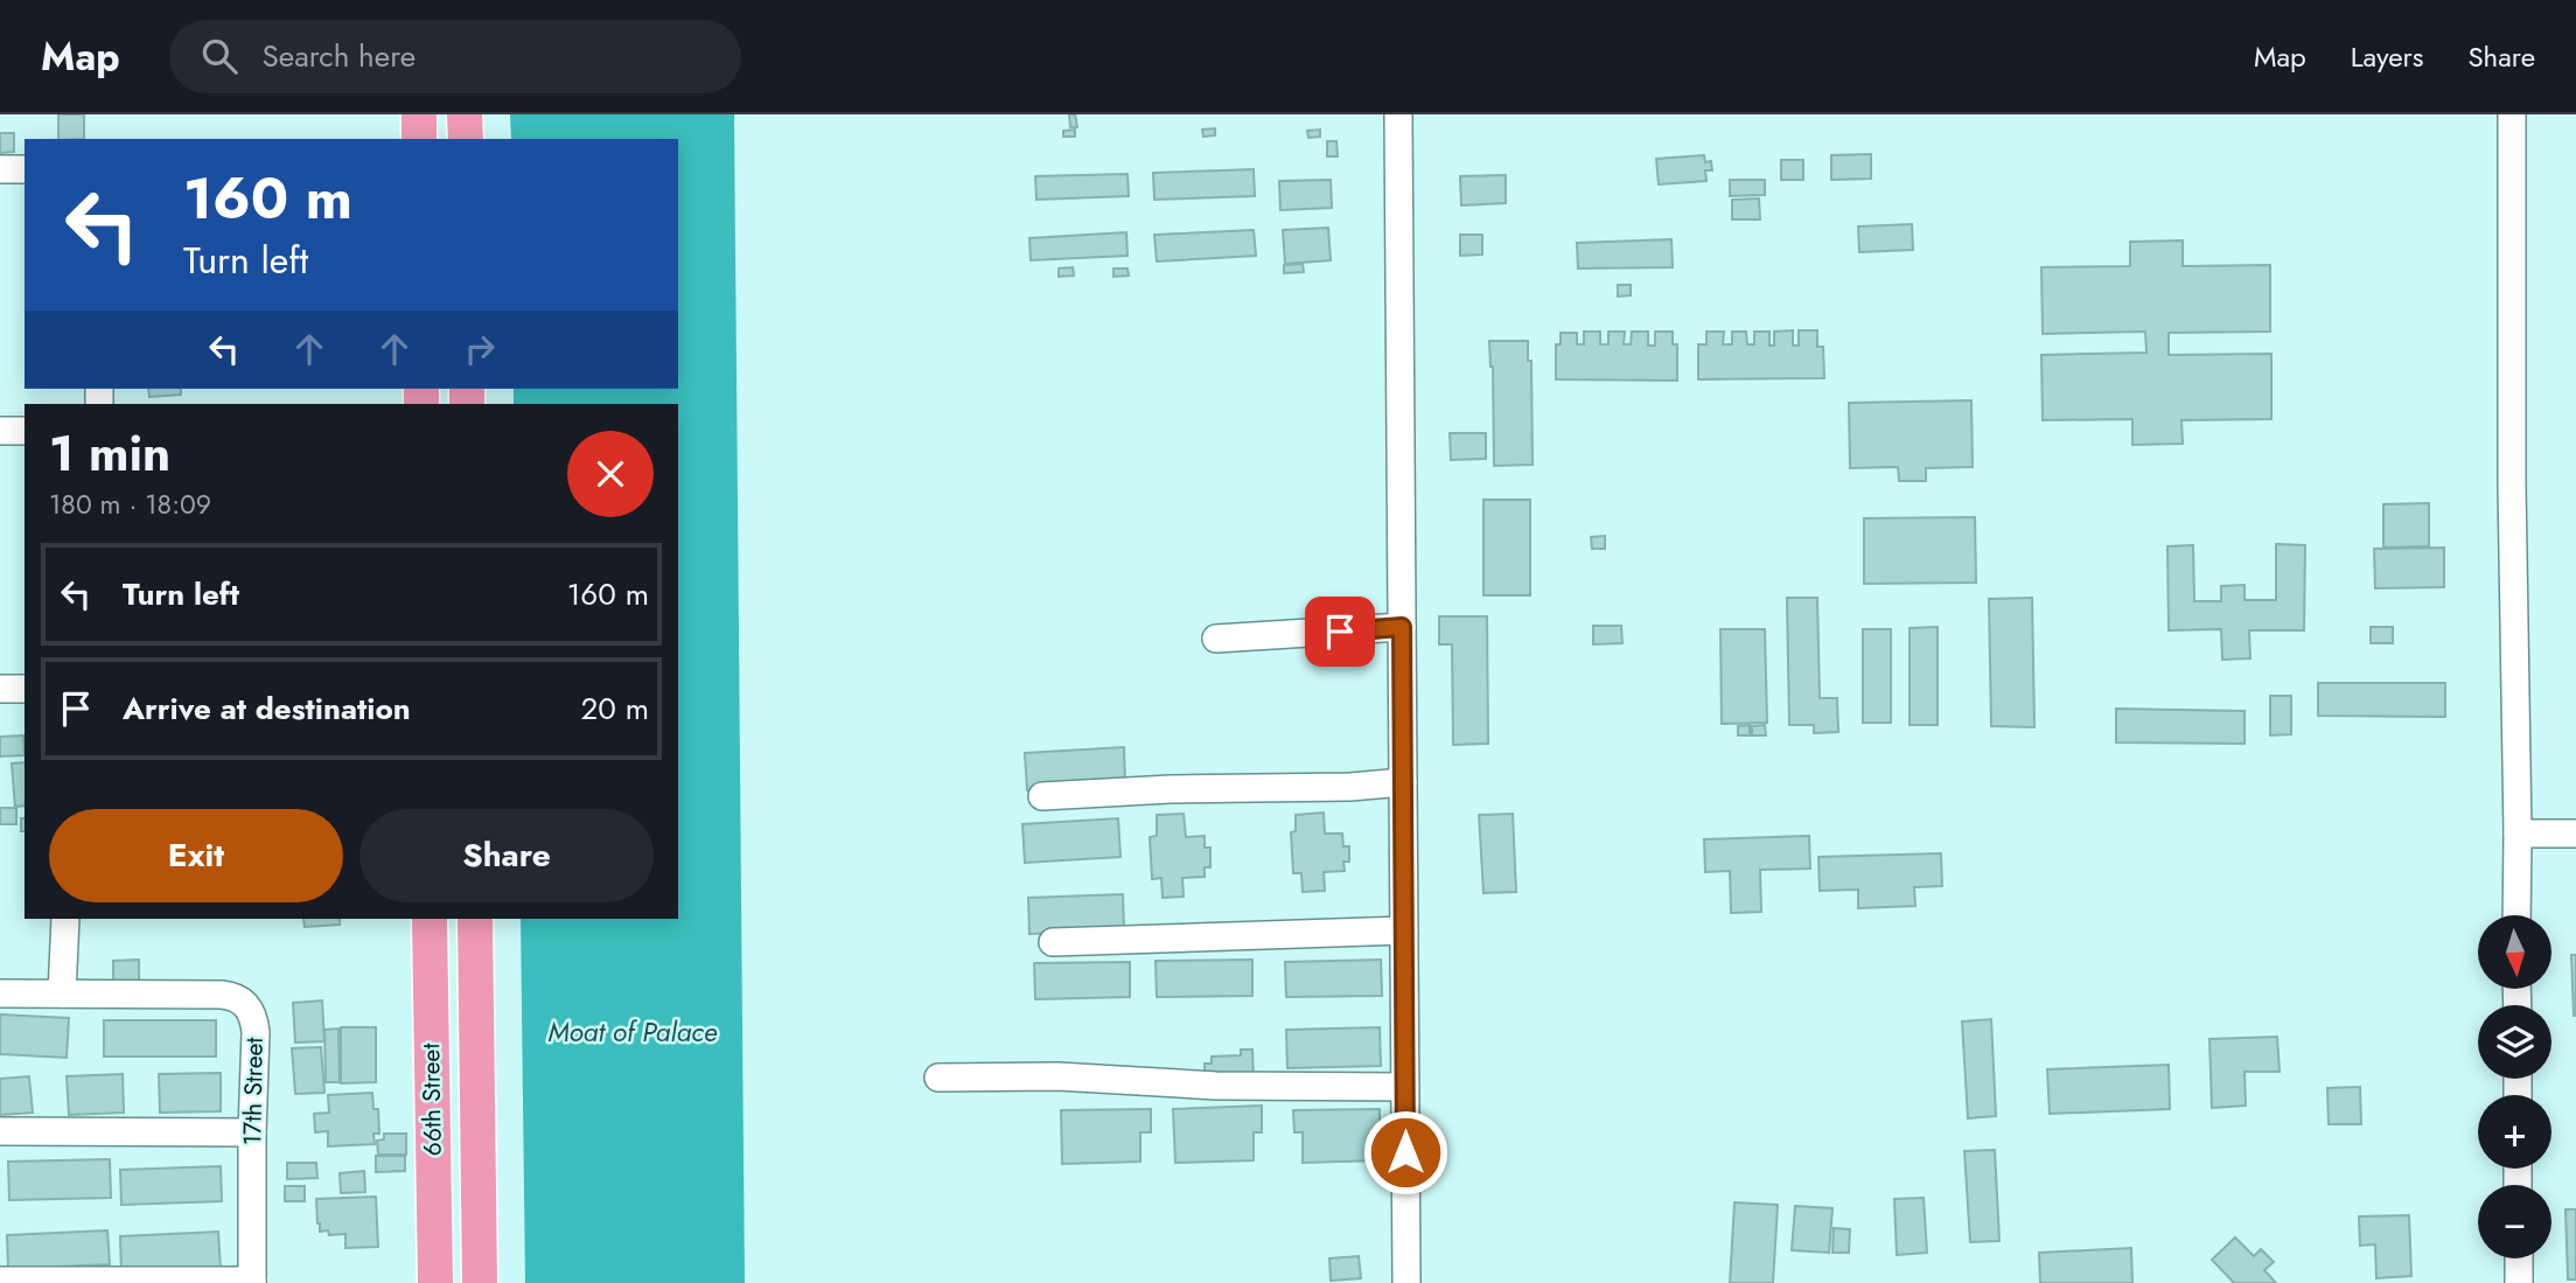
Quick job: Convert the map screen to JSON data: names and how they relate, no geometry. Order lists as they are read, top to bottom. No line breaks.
{"streets":{"main road":["66th Street"],"street":["17th Street"]},"water":["Moat of Palace"],"north":"bottom","page":{"header":"Map","search":"Search here","nav":["Map","Layers","Share"],"turn":["160 m","Turn left"],"heading":["1 min","180 m · 18:09"],"list":[{"name":"Turn left","value":"160 m"},{"name":"Arrive at destination","value":"20 m"}],"buttons":["Exit","Share"],"map_buttons":["+","−"]}}
